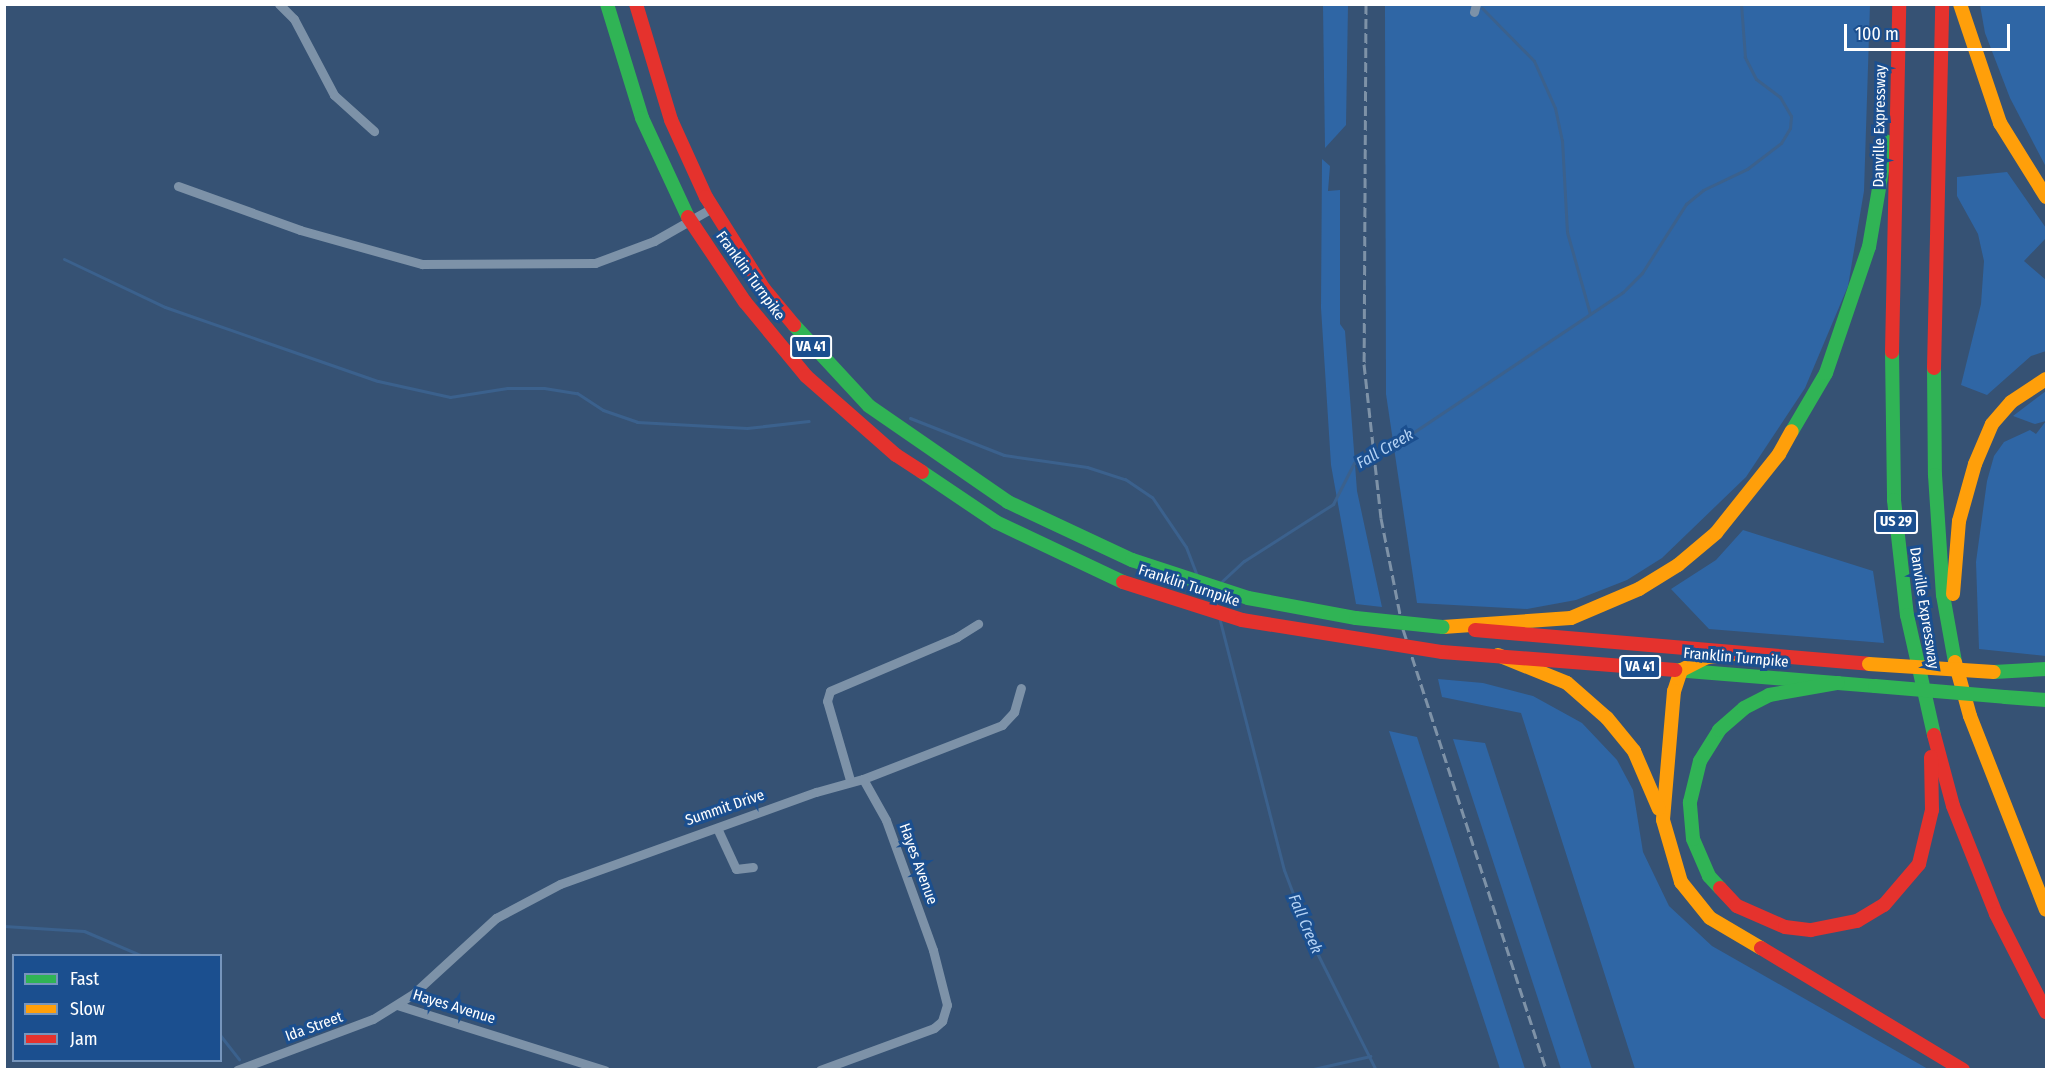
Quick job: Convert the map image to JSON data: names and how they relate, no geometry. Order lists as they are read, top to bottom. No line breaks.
{"streets":{"main road":["Danville Expressway","Franklin Turnpike","VA 41","US 29"],"street":["Summit Drive","Hayes Avenue","Ida Street"]},"crossings":[["Summit Drive","Hayes Avenue"],["Summit Drive","Ida Street"],["Hayes Avenue","Ida Street"]],"water":["Fall Creek"],"legend":["Fast","Slow","Jam"],"scale_bar":"100 m"}
